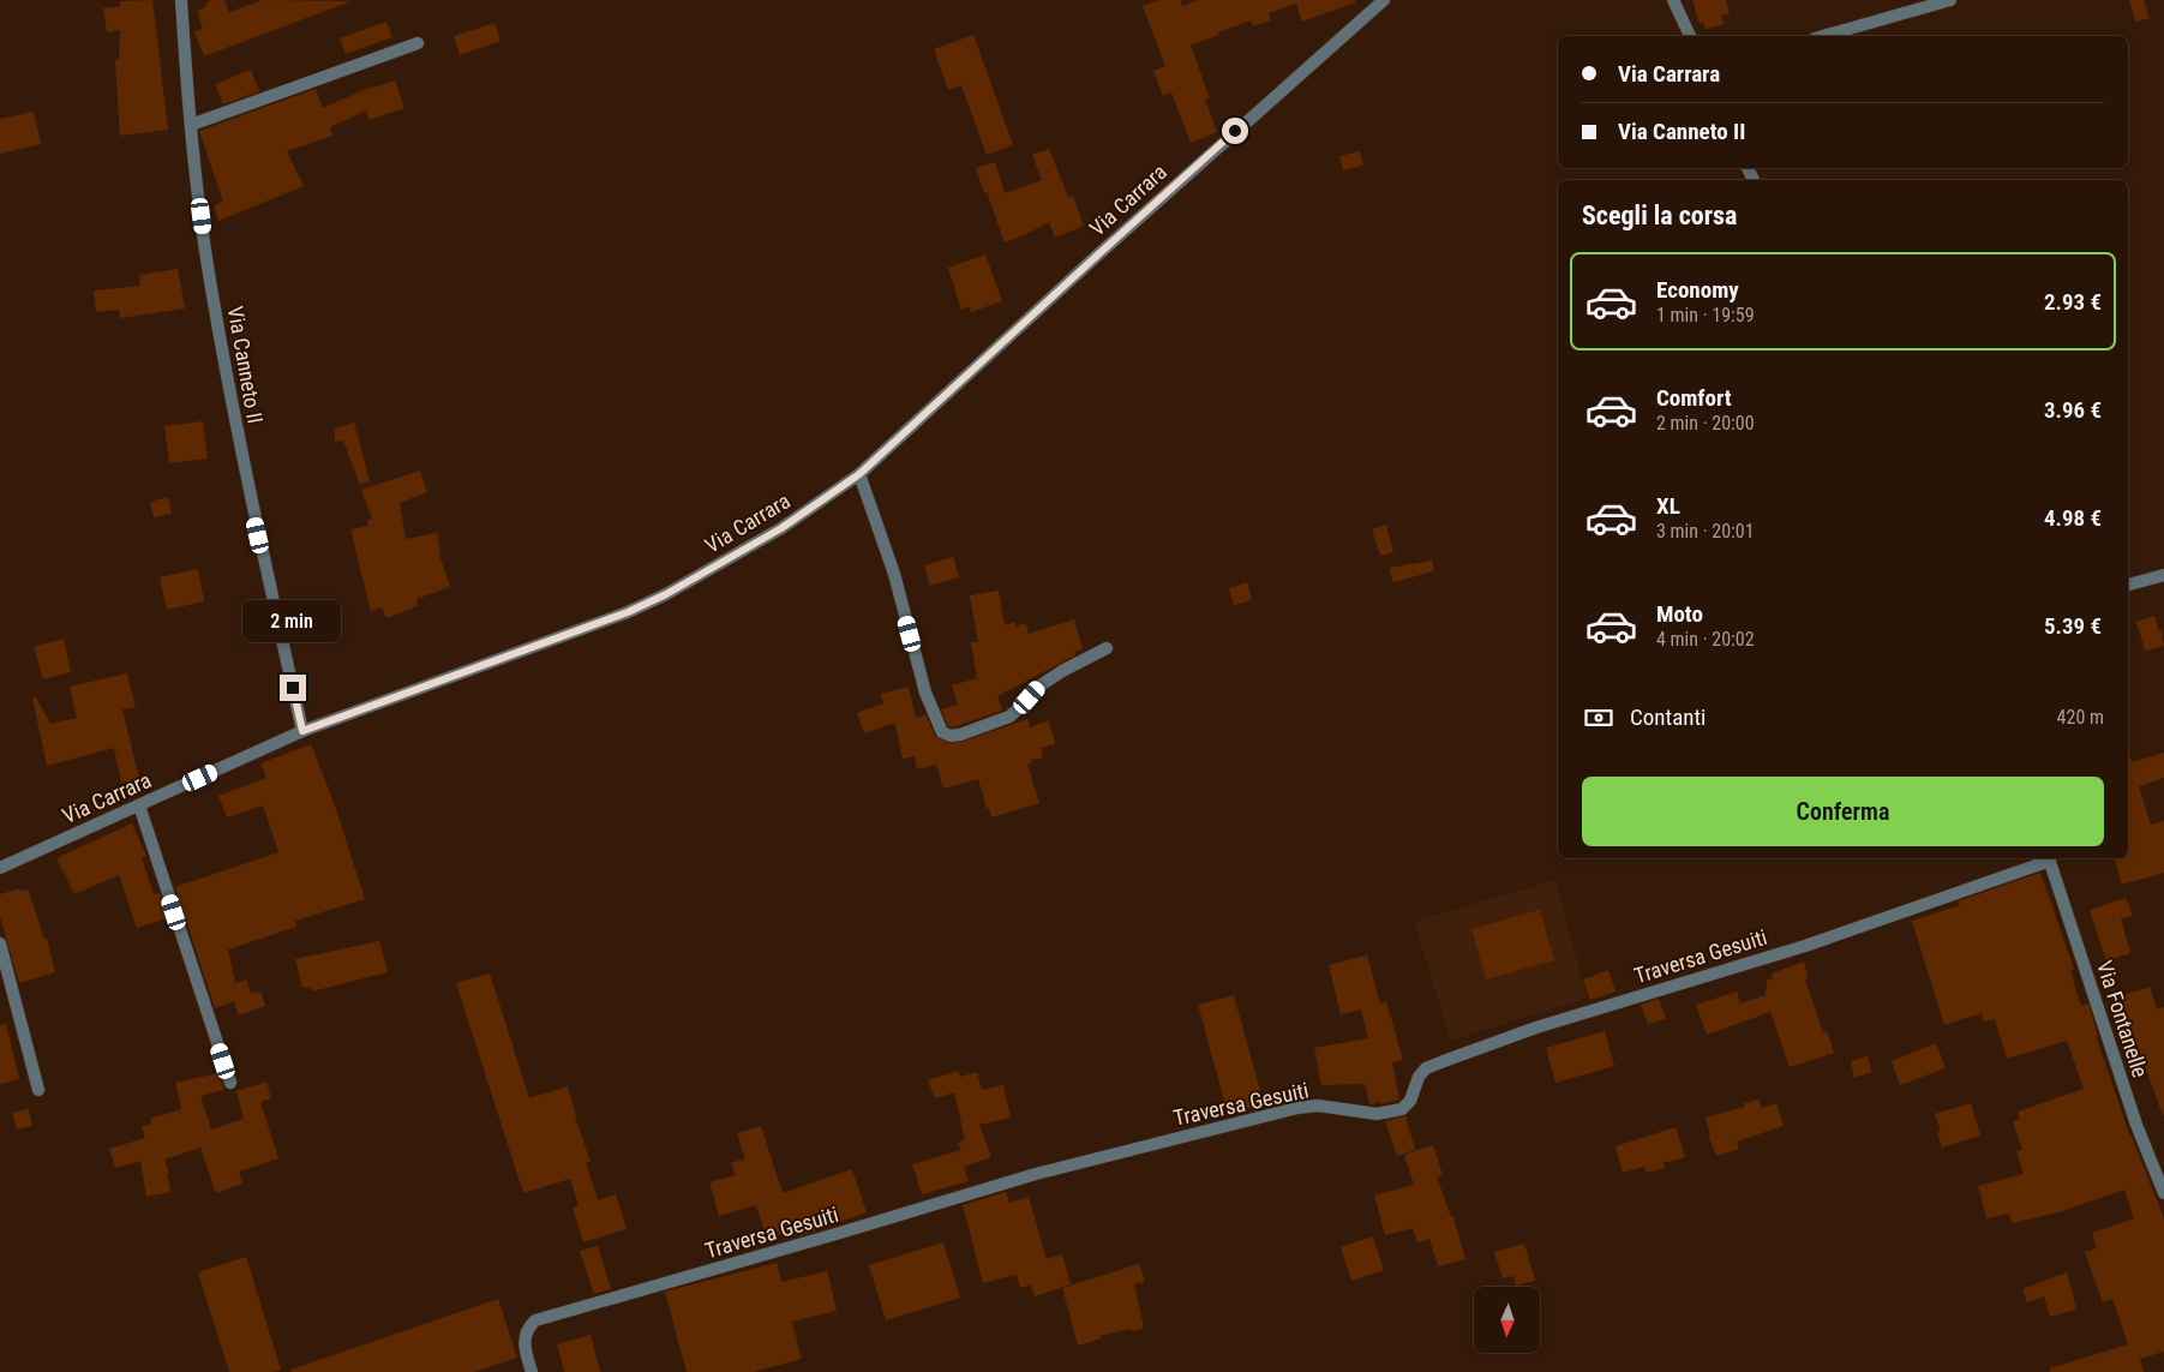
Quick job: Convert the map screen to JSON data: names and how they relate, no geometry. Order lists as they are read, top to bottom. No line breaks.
{"streets":{"street":["Via Carrara","Via Canneto II","Traversa Gesuiti","Via Fontanelle"]},"crossings":[["Via Carrara","Via Canneto II"],["Traversa Gesuiti","Via Fontanelle"]],"north":"bottom","page":{"banner":["Via Carrara","Via Canneto II"],"heading":"Scegli la corsa","list":[{"name":"Economy","note":"1 min · 19:59","value":"2.93 €"},{"name":"Comfort","note":"2 min · 20:00","value":"3.96 €"},{"name":"XL","note":"3 min · 20:01","value":"4.98 €"},{"name":"Moto","note":"4 min · 20:02","value":"5.39 €"}],"bubble":"2 min","pay":["Contanti","420 m"],"buttons":"Conferma"}}
